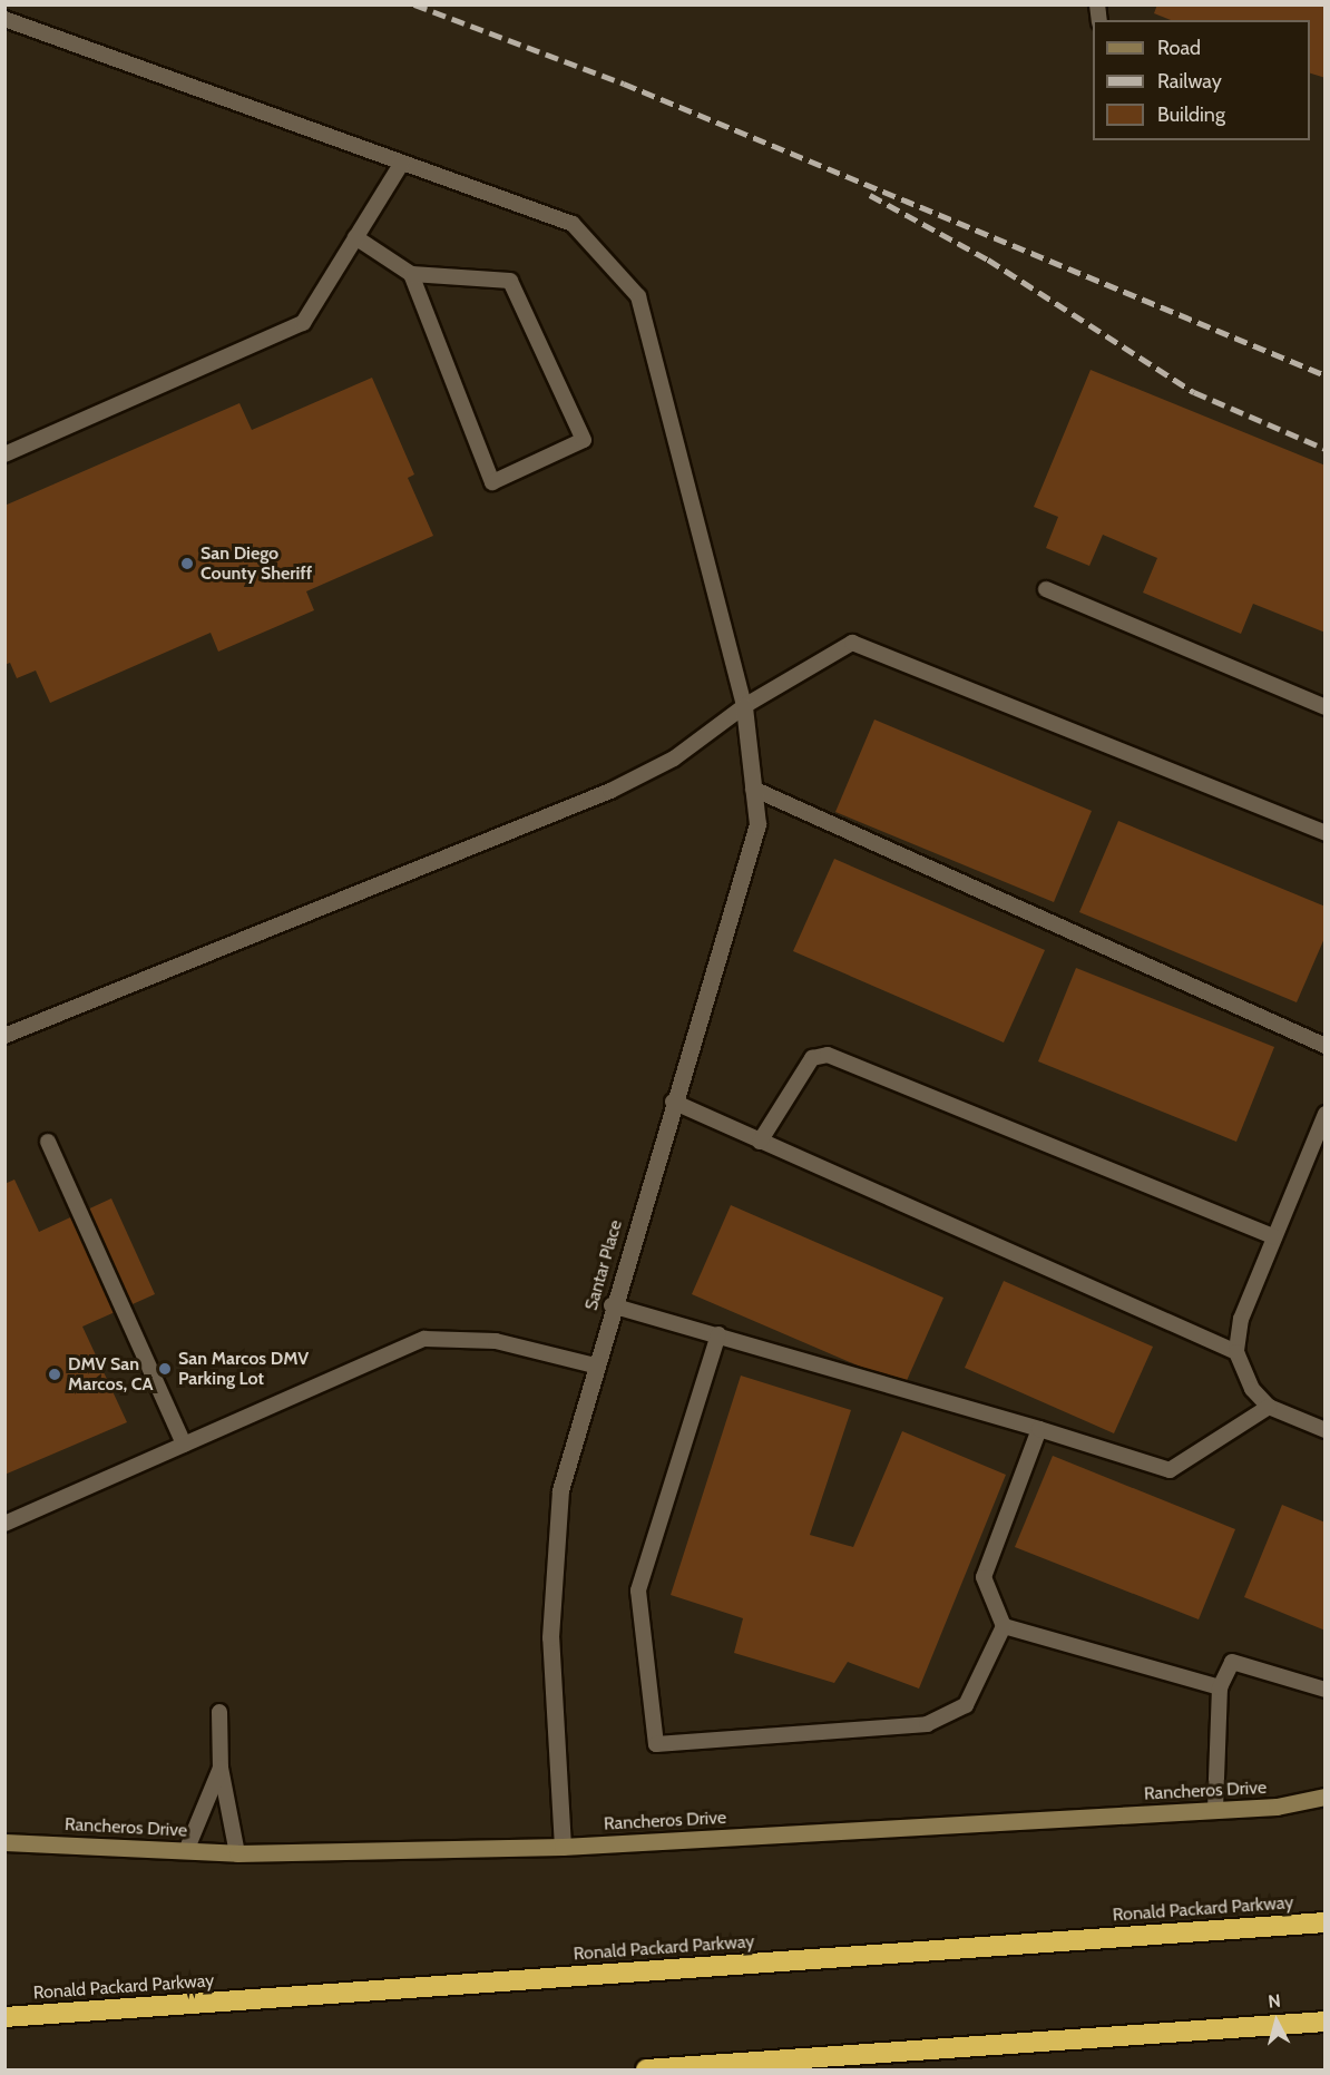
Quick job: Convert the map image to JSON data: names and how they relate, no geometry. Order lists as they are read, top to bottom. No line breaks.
{"streets":{"highway":["Ronald Packard Parkway"],"main road":["Rancheros Drive"],"street":["Santar Place"]},"crossings":[["Santar Place","Rancheros Drive"]],"places":["San Diego County Sheriff","San Marcos DMV Parking Lot","DMV San Marcos, CA"],"legend":["Road","Railway","Building"],"north":"top"}
